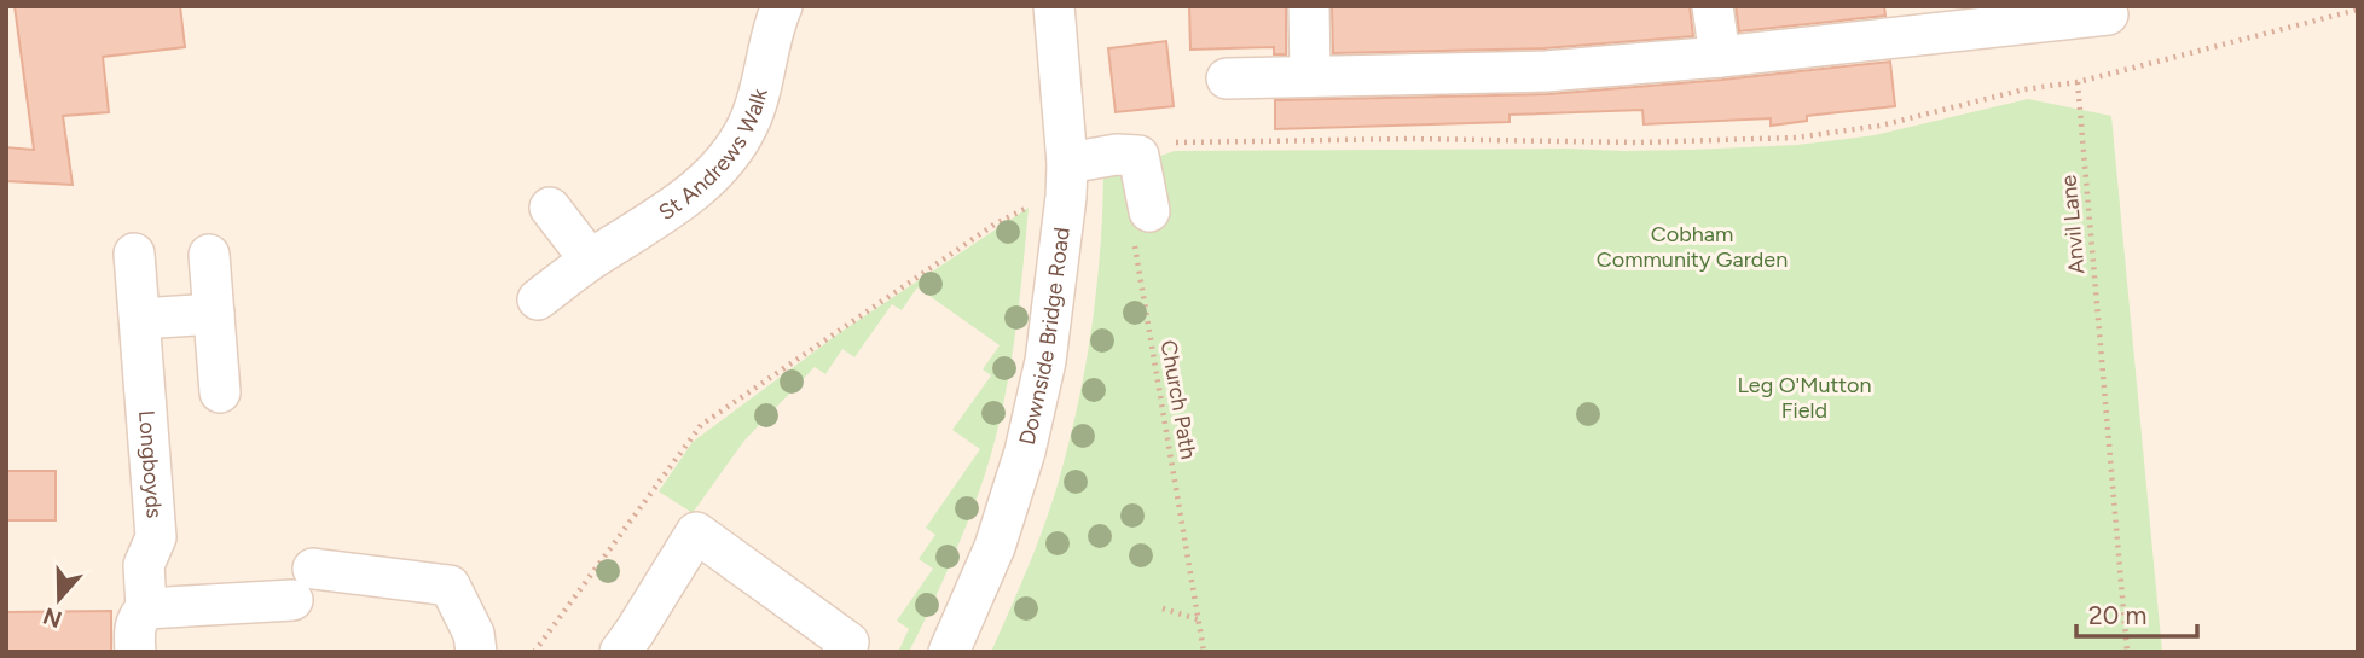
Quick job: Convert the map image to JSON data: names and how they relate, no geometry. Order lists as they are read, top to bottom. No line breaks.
{"streets":{"street":["St Andrews Walk","Downside Bridge Road","Longboyds"],"path":["Anvil Lane","Church Path"]},"parks":["Cobham Community Garden","Leg O'Mutton Field"],"scale_bar":"20 m","north":"bottom"}
